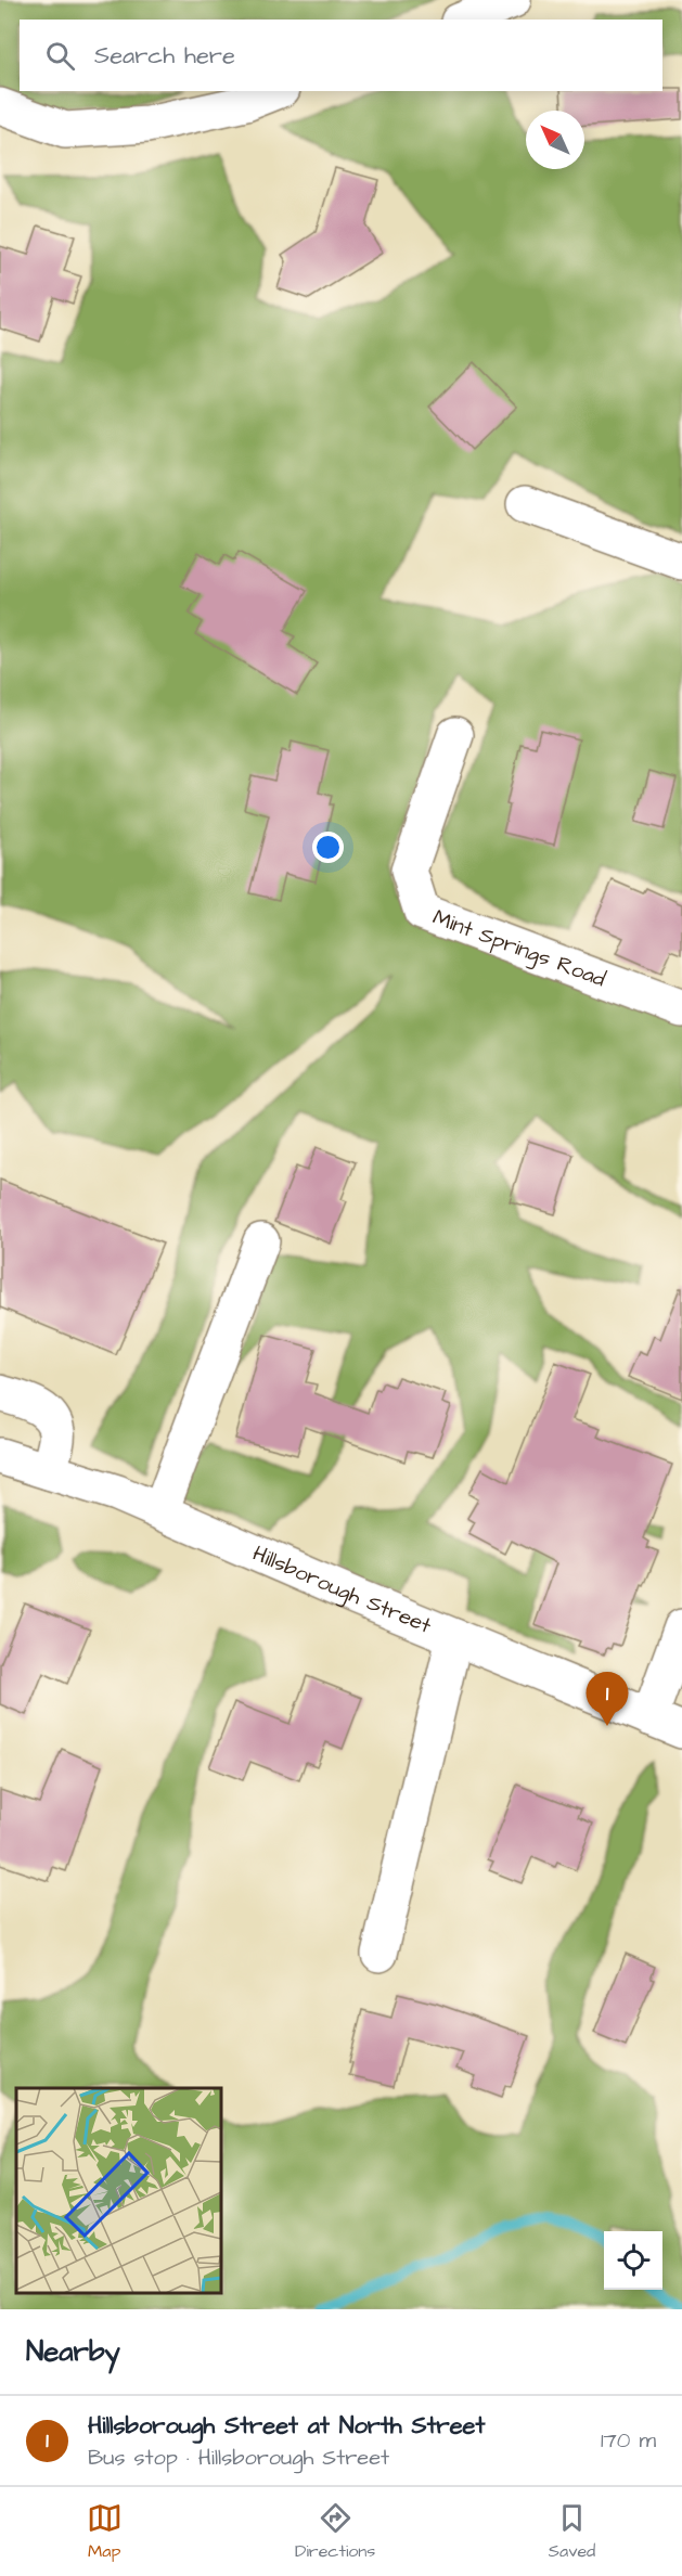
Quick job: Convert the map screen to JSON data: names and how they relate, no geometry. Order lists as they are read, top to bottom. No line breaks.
{"streets":{"street":["Mint Springs Road","Hillsborough Street"]},"north":"top left","page":{"search":"Search here","pins":"1","heading":"Nearby","list":[{"mark":"1","name":"Hillsborough Street at North Street","note":"Bus stop · Hillsborough Street","value":"170 m"}],"nav":["Map","Directions","Saved"]}}
